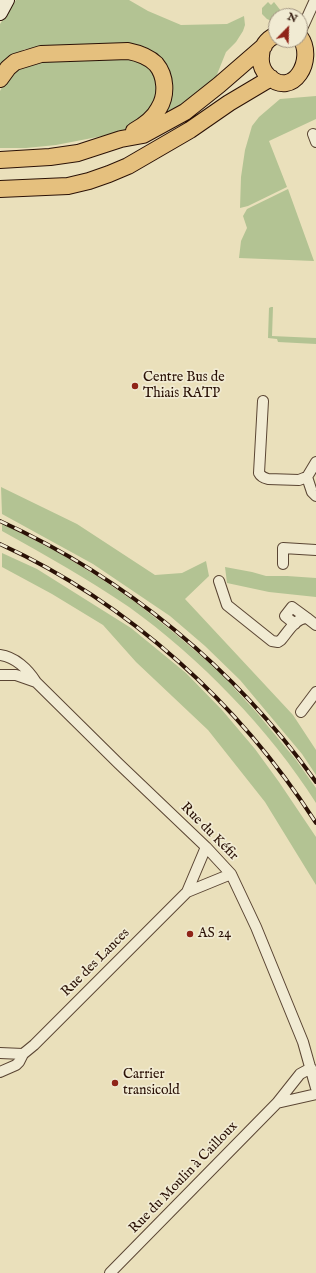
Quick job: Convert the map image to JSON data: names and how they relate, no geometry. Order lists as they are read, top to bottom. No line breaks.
{"streets":{"street":["Rue du Kéfir","Rue des Lances","Rue du Moulin à Cailloux"]},"crossings":[["Rue du Kéfir","Rue des Lances"],["Rue du Kéfir","Rue du Moulin à Cailloux"]],"places":["Centre Bus de Thiais RATP","AS 24","Carrier transicold"],"north":"top right"}
